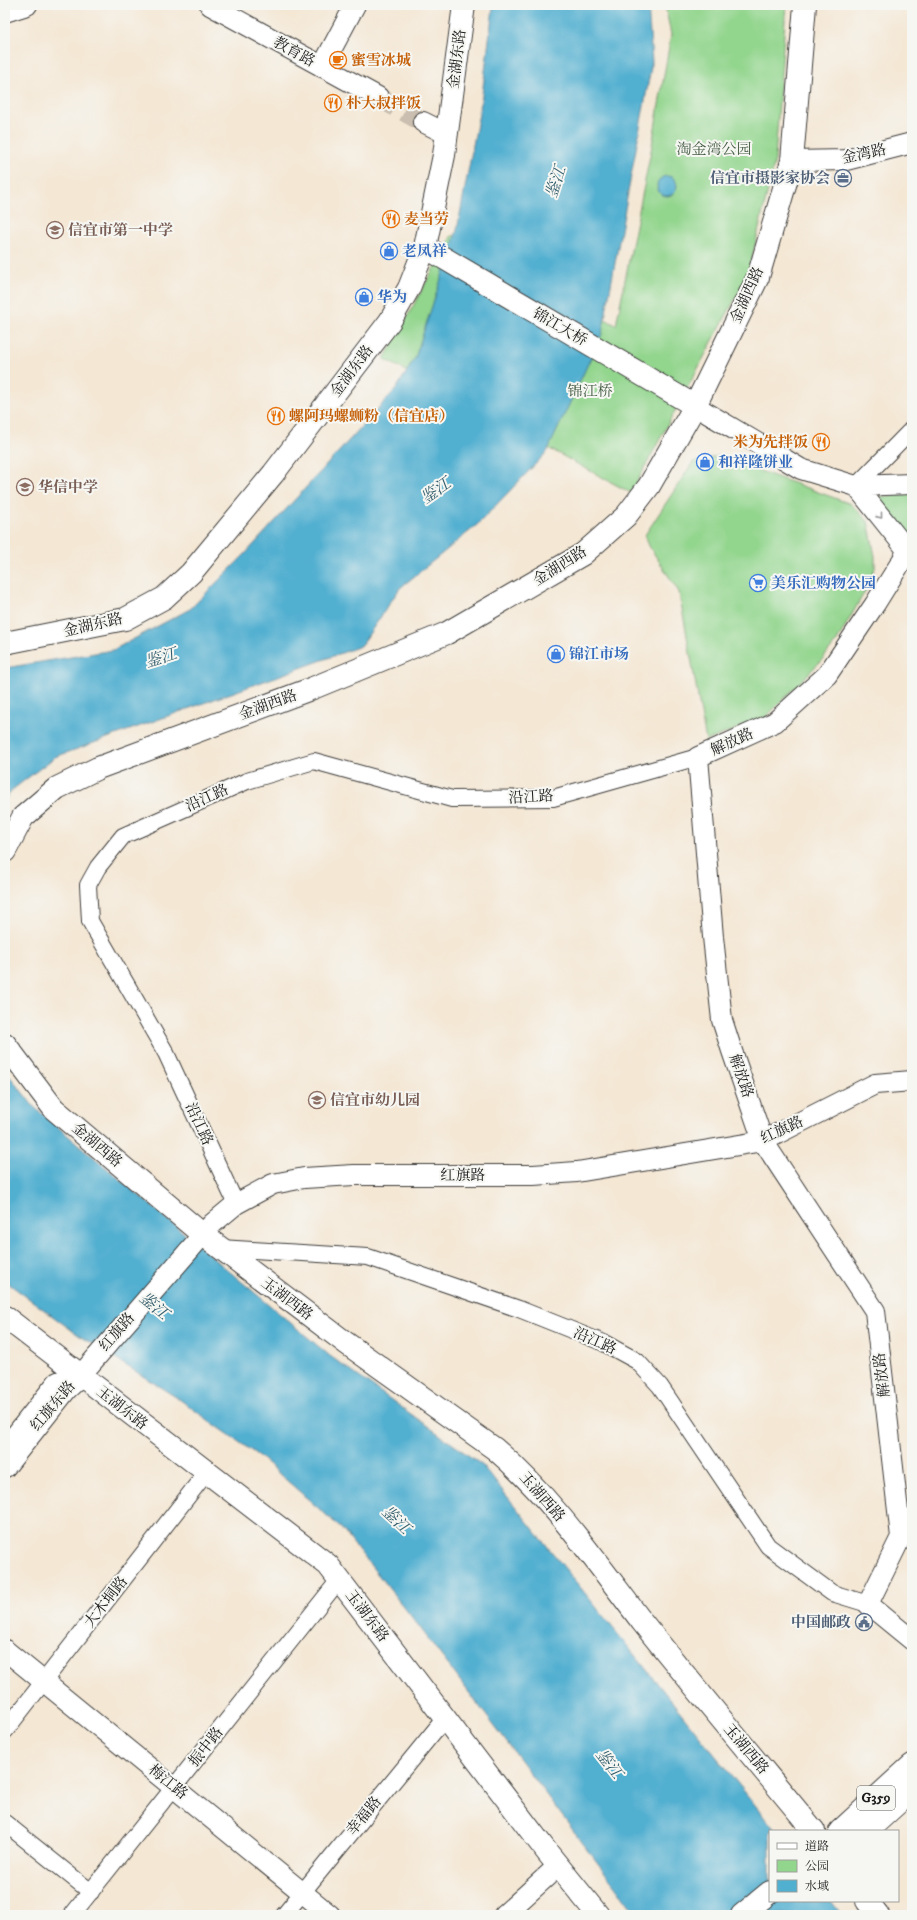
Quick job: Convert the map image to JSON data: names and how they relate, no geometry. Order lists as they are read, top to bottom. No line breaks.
{"streets":{"main road":["金湖东路","金湖西路","锦江大桥","玉湖西路","红旗东路","玉湖东路","G359"],"street":["教育路","金湾路","解放路","沿江路","红旗路","大木垌路","振中路","梅江路","幸福路"]},"crossings":[["金湖东路","锦江大桥"],["金湾路","金湖西路"],["金湖西路","锦江大桥"],["金湖西路","红旗路"],["金湖西路","玉湖西路"],["解放路","沿江路"],["解放路","红旗路"],["沿江路","红旗路"],["沿江路","玉湖西路"],["红旗路","玉湖西路"],["红旗路","红旗东路"],["红旗路","玉湖东路"],["红旗东路","玉湖东路"],["玉湖东路","大木垌路"],["玉湖东路","振中路"],["玉湖东路","幸福路"],["大木垌路","梅江路"],["振中路","梅江路"],["梅江路","幸福路"]],"water":["鉴江"],"parks":["淘金湾公园","锦江桥"],"places":{"cafe":["蜜雪冰城"],"restaurant":["朴大叔拌饭","麦当劳","螺阿玛螺蛳粉（信宜店）","米为先拌饭"],"office":["信宜市摄影家协会"],"school or university":["信宜市第一中学","华信中学","信宜市幼儿园"],"shop":["老凤祥","华为","和祥隆饼业","锦江市场"],"supermarket":["美乐汇购物公园"],"public building":["中国邮政"]},"legend":["道路","公园","水域"]}
